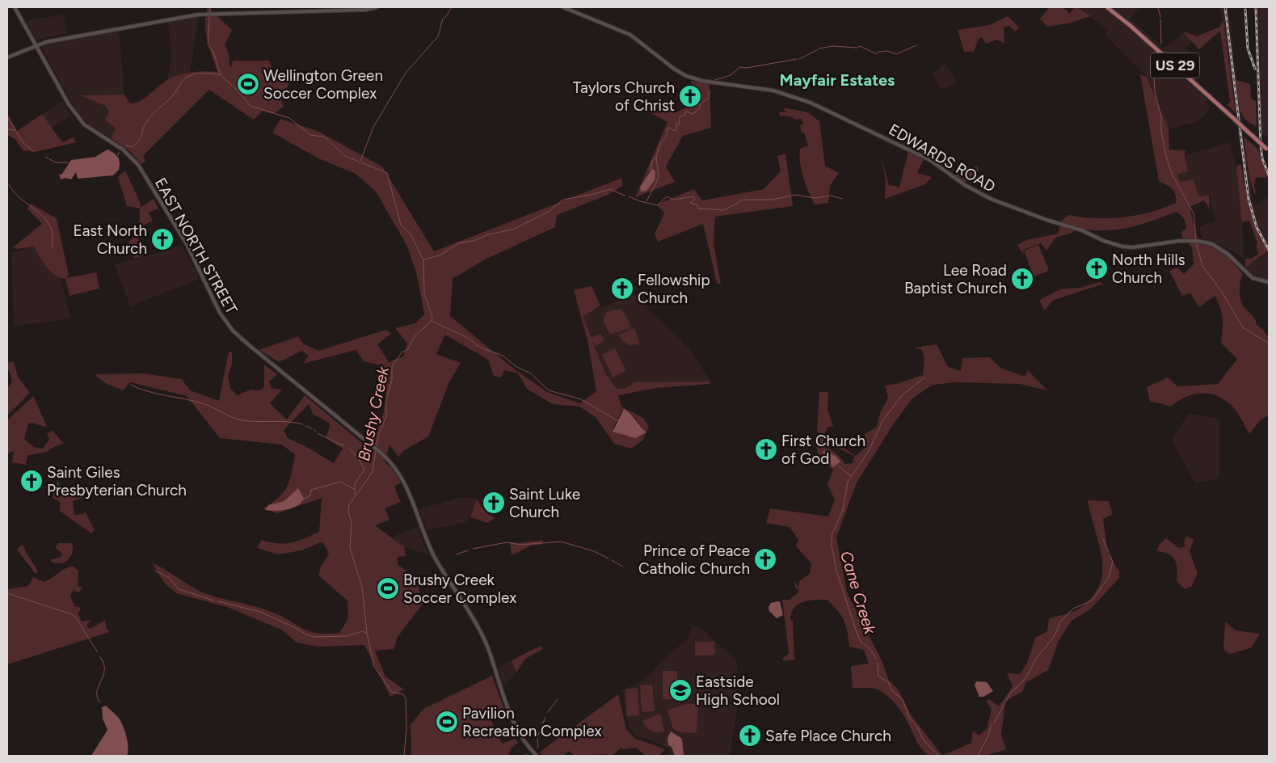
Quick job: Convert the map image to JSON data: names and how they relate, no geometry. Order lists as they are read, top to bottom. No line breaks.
{"streets":{"main road":["US 29","EDWARDS ROAD","EAST NORTH STREET"]},"districts":["Mayfair Estates"],"water":["Brushy Creek","Cane Creek"],"places":{"sports":["Wellington Green Soccer Complex","Brushy Creek Soccer Complex","Pavilion Recreation Complex"],"church":["Taylors Church of Christ","East North Church","North Hills Church","Lee Road Baptist Church","Fellowship Church","First Church of God","Saint Giles Presbyterian Church","Saint Luke Church","Prince of Peace Catholic Church","Safe Place Church"],"school or university":["Eastside High School"]}}
